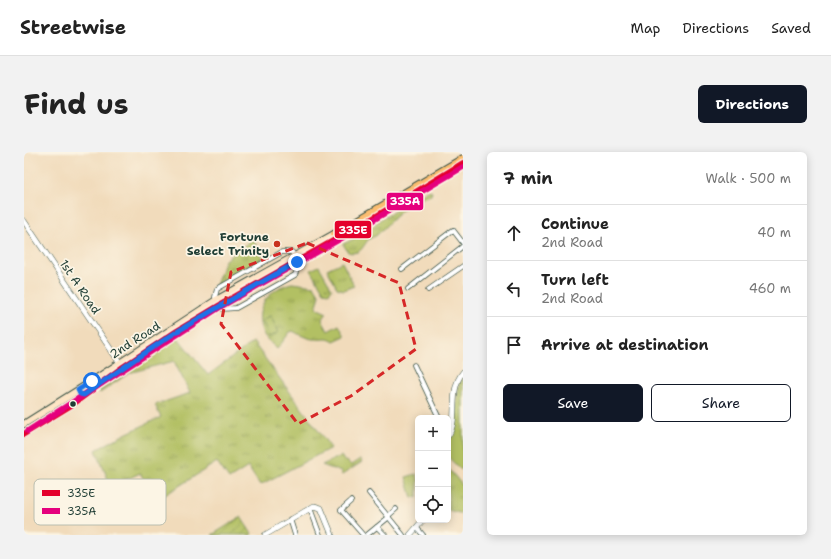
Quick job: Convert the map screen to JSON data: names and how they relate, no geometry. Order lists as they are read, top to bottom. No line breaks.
{"streets":{"main road":["2nd Road"],"street":["1st A Road"]},"crossings":[["1st A Road","2nd Road"]],"places":["Fortune Select Trinity"],"lines":["transit line 335E","transit line 335A"],"legend":["335E","335A"],"page":{"header":"Streetwise","nav":["Map","Directions","Saved"],"title":"Find us","buttons":["Directions",["Save","Share"]],"heading":["7 min","Walk · 500 m"],"list":[["Continue","2nd Road","40 m"],["Turn left","2nd Road","460 m"],"Arrive at destination"],"map_buttons":["+","−"]}}
